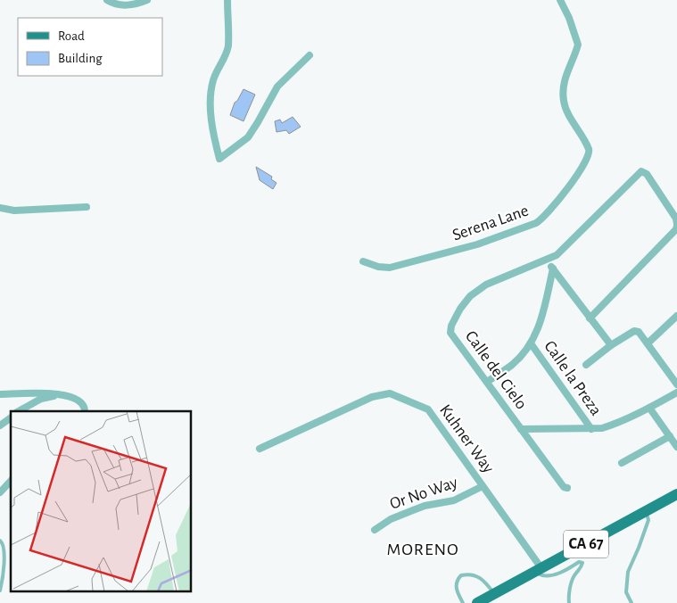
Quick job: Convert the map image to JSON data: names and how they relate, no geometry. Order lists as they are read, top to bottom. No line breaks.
{"streets":{"main road":["CA 67"],"street":["Serena Lane","Calle del Cielo","Calle la Preza","Kuhner Way","Or No Way"]},"crossings":[["Kuhner Way","Or No Way"],["Kuhner Way","CA 67"]],"districts":["MORENO"],"legend":["Road","Building"]}
